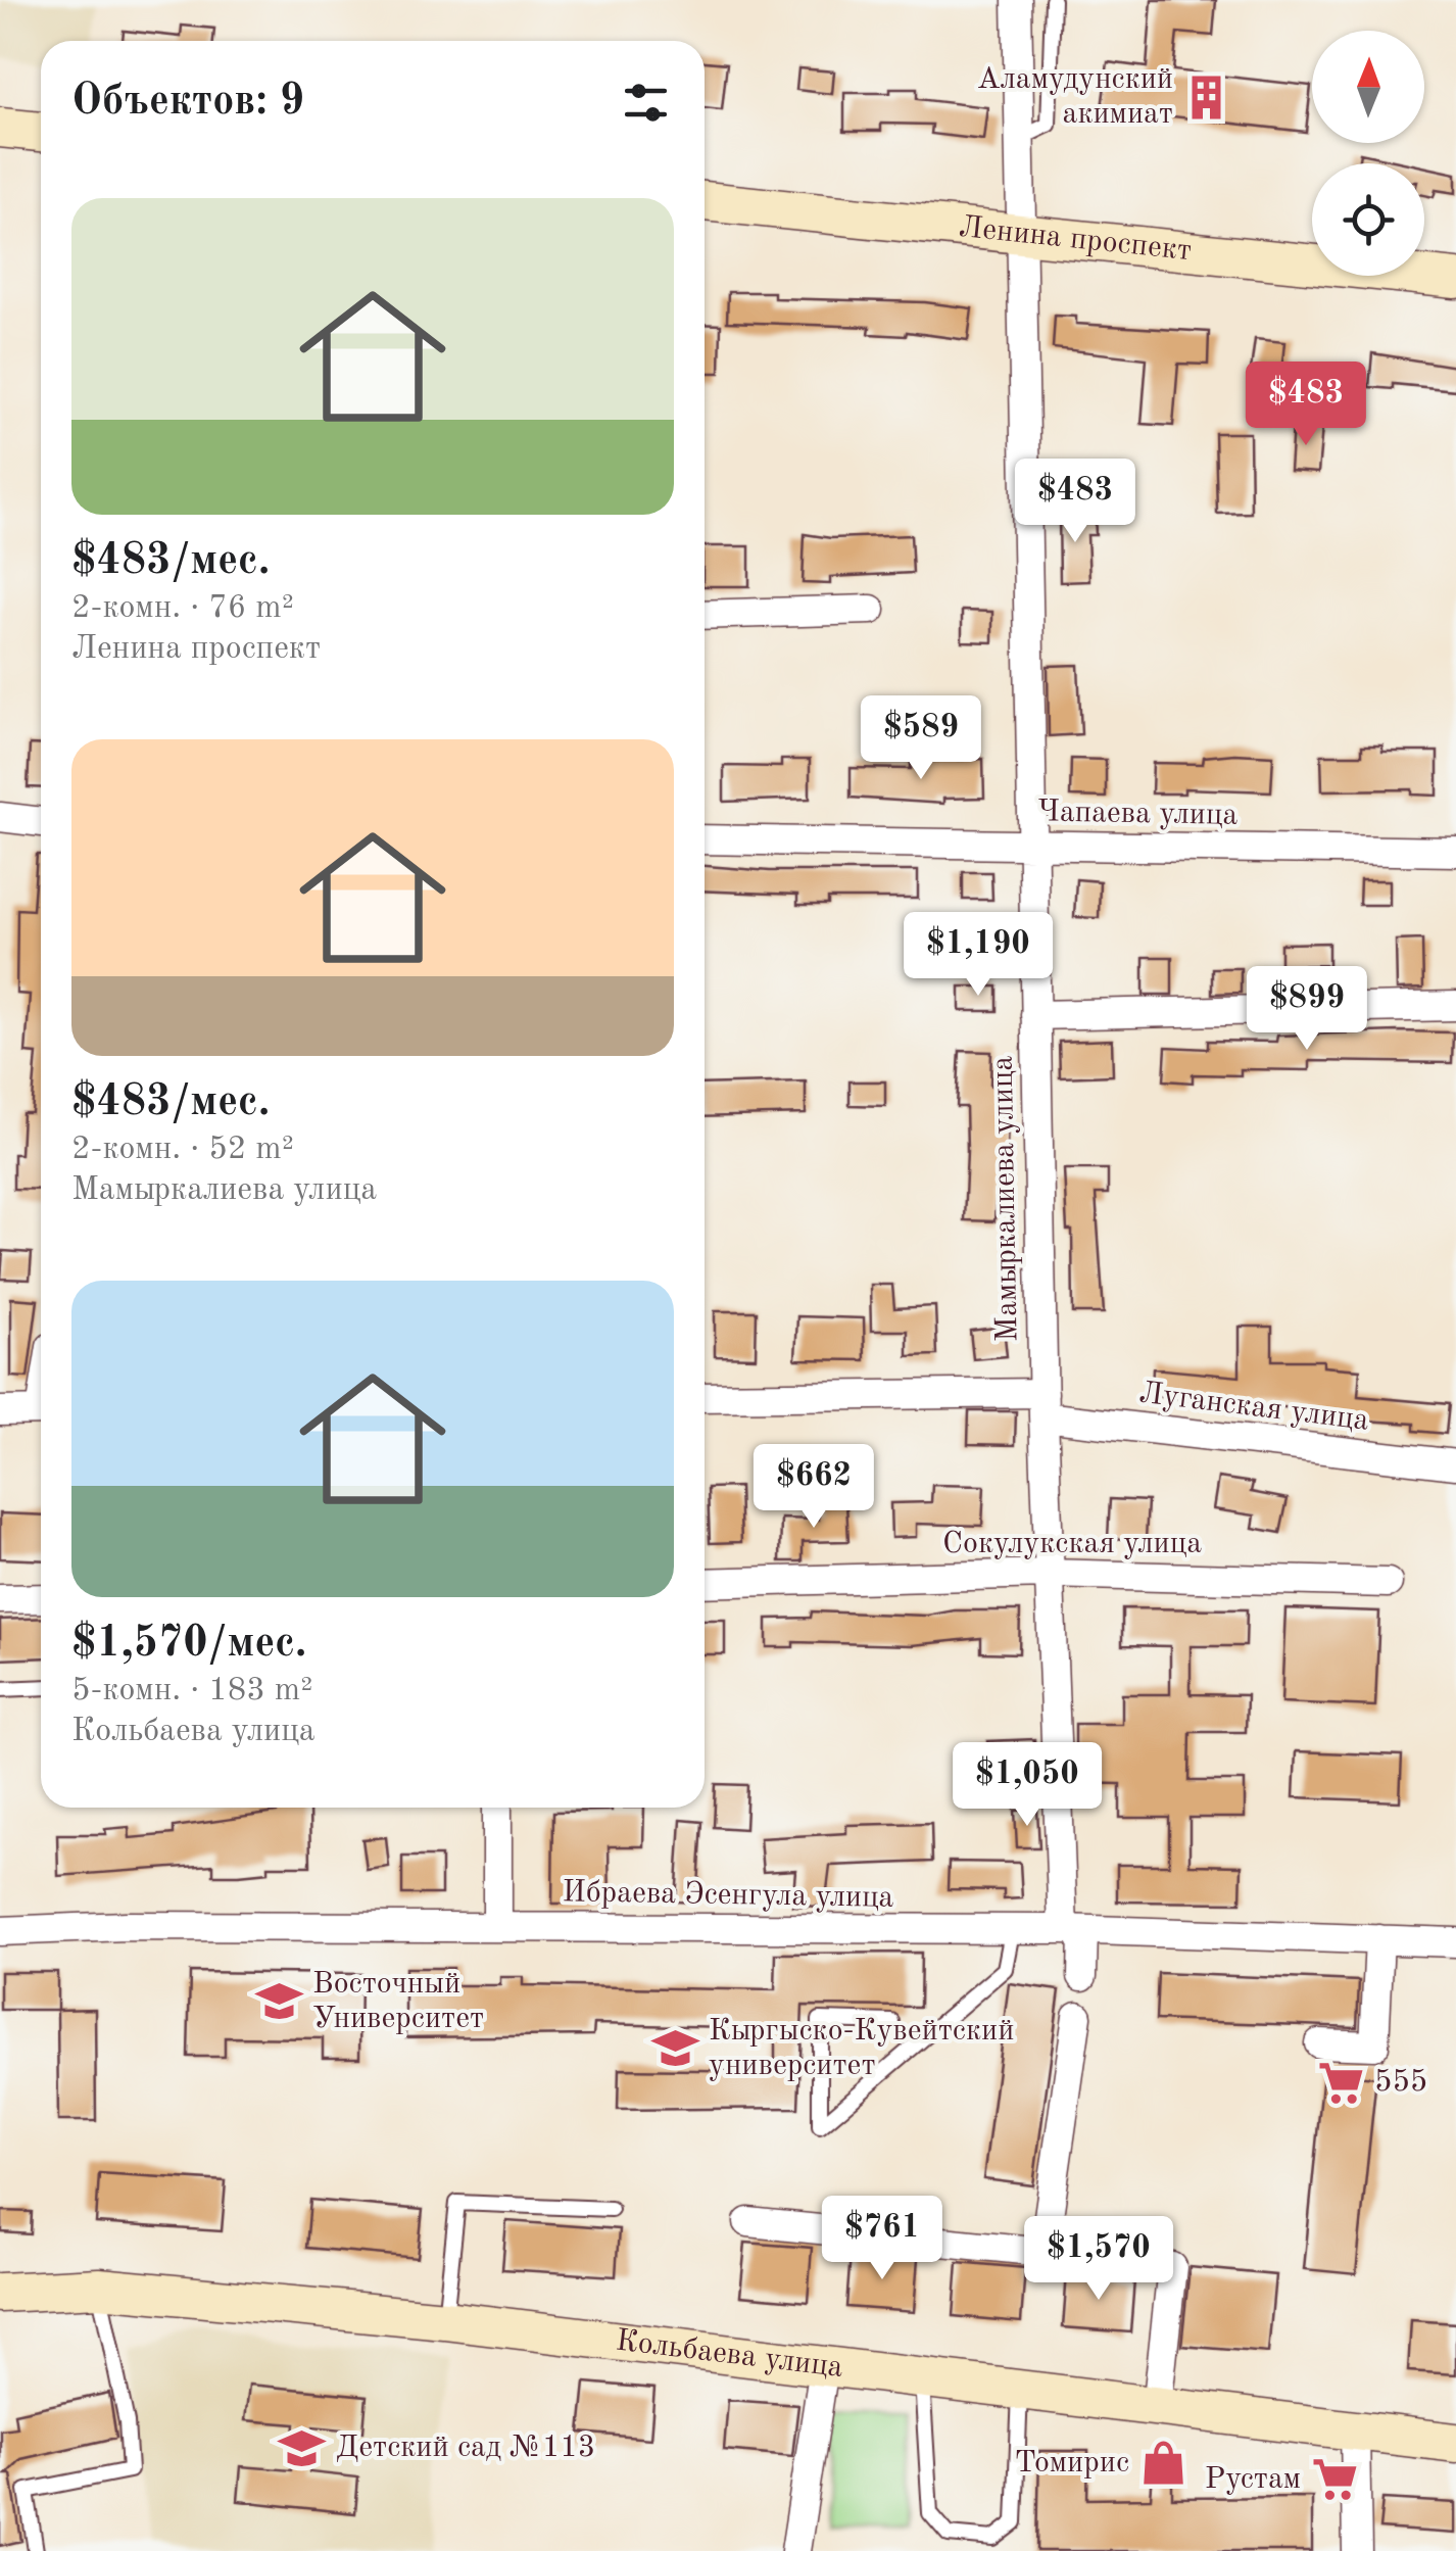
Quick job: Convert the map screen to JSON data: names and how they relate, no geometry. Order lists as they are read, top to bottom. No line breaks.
{"streets":{"main road":["Ленина проспект","Кольбаева улица"],"street":["Чапаева улица","Мамыркалиева улица","Луганская улица","Сокулукская улица","Ибраева Эсенгула улица"]},"crossings":[["Ленина проспект","Мамыркалиева улица"],["Чапаева улица","Мамыркалиева улица"],["Мамыркалиева улица","Луганская улица"],["Мамыркалиева улица","Сокулукская улица"],["Мамыркалиева улица","Ибраева Эсенгула улица"]],"places":{"building":["Аламудунский акимиат"],"school or university":["Восточный Университет","Кыргыско-Кувейтский университет","Детский сад №113"],"supermarket":["555","Рустам"],"shop":["Томирис"]},"north":"top","page":{"heading":"Объектов: 9","list":[{"name":"$483/мес.","note":"2-комн. · 76 m² · Ленина проспект"},{"name":"$483/мес.","note":"2-комн. · 52 m² · Мамыркалиева улица"},{"name":"$1,570/мес.","note":"5-комн. · 183 m² · Кольбаева улица"}],"price":["$483","$483","$589","$1,190","$899","$662","$1,050","$761","$1,570"]}}
